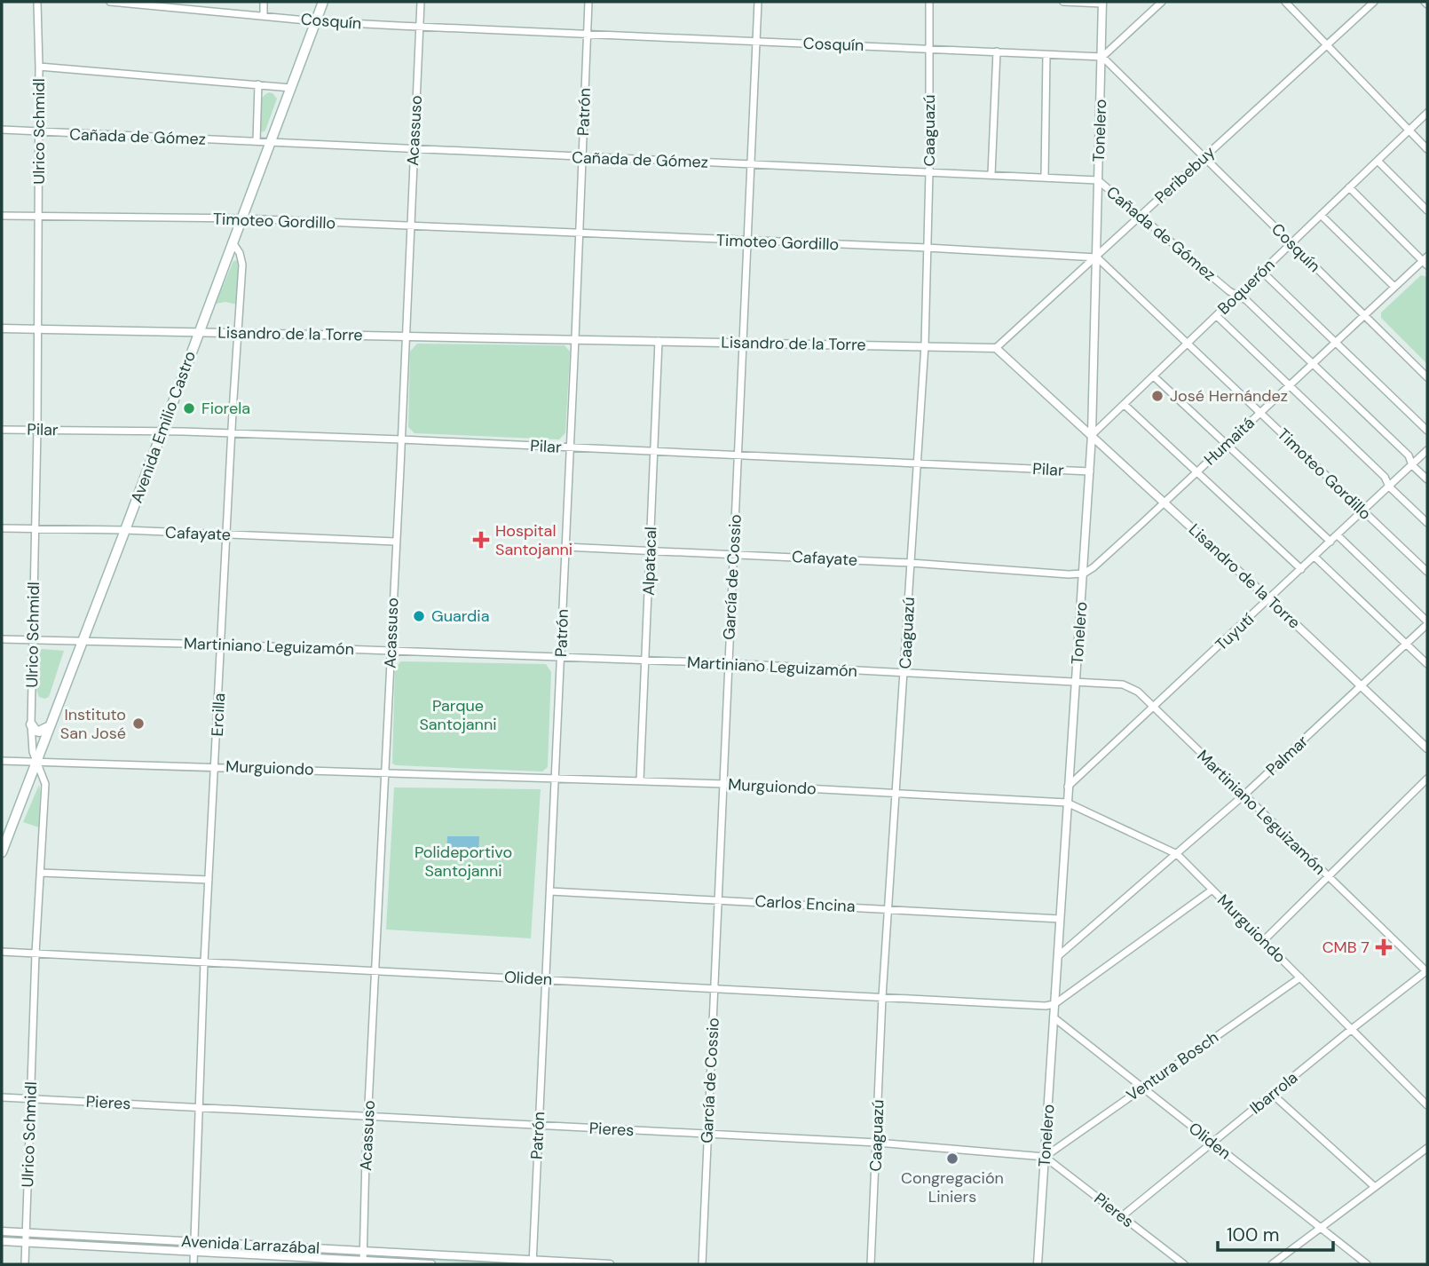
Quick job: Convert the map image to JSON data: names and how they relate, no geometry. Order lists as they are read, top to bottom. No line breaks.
{"streets":{"main road":["Avenida Emilio Castro"],"street":["Cosquín","Patrón","Acassuso","Caaguazú","Tonelero","Ulrico Schmidl","Cañada de Gómez","Peribebuy","Timoteo Gordillo","Boquerón","Lisandro de la Torre","Pilar","Humaitá","Cafayate","Alpatacal","García de Cossio","Tuyutí","Martiniano Leguizamón","Ercilla","Palmar","Murguiondo","Carlos Encina","Oliden","Ventura Bosch","Ibarrola","Pieres","Avenida Larrazábal"]},"crossings":[["Cosquín","Patrón"],["Cosquín","Acassuso"],["Cosquín","Caaguazú"],["Cosquín","Tonelero"],["Cosquín","Peribebuy"],["Cosquín","Boquerón"],["Cosquín","Avenida Emilio Castro"],["Cosquín","Humaitá"],["Cosquín","García de Cossio"],["Patrón","Cañada de Gómez"],["Patrón","Timoteo Gordillo"],["Patrón","Lisandro de la Torre"],["Patrón","Pilar"],["Patrón","Cafayate"],["Patrón","Martiniano Leguizamón"],["Patrón","Murguiondo"],["Patrón","Carlos Encina"],["Patrón","Oliden"],["Patrón","Pieres"],["Patrón","Avenida Larrazábal"],["Acassuso","Cañada de Gómez"],["Acassuso","Timoteo Gordillo"],["Acassuso","Lisandro de la Torre"],["Acassuso","Pilar"],["Acassuso","Cafayate"],["Acassuso","Martiniano Leguizamón"],["Acassuso","Murguiondo"],["Acassuso","Oliden"],["Acassuso","Pieres"],["Acassuso","Avenida Larrazábal"],["Caaguazú","Cañada de Gómez"],["Caaguazú","Timoteo Gordillo"],["Caaguazú","Lisandro de la Torre"],["Caaguazú","Pilar"],["Caaguazú","Cafayate"],["Caaguazú","Martiniano Leguizamón"],["Caaguazú","Murguiondo"],["Caaguazú","Carlos Encina"],["Caaguazú","Oliden"],["Caaguazú","Pieres"],["Tonelero","Cañada de Gómez"],["Tonelero","Peribebuy"],["Tonelero","Timoteo Gordillo"],["Tonelero","Boquerón"],["Tonelero","Lisandro de la Torre"],["Tonelero","Pilar"],["Tonelero","Humaitá"],["Tonelero","Cafayate"],["Tonelero","Tuyutí"],["Tonelero","Martiniano Leguizamón"],["Tonelero","Palmar"],["Tonelero","Murguiondo"],["Tonelero","Carlos Encina"],["Tonelero","Oliden"],["Tonelero","Ventura Bosch"],["Tonelero","Pieres"],["Ulrico Schmidl","Cañada de Gómez"],["Ulrico Schmidl","Timoteo Gordillo"],["Ulrico Schmidl","Lisandro de la Torre"],["Ulrico Schmidl","Avenida Emilio Castro"],["Ulrico Schmidl","Pilar"],["Ulrico Schmidl","Cafayate"],["Ulrico Schmidl","Martiniano Leguizamón"],["Ulrico Schmidl","Murguiondo"],["Ulrico Schmidl","Oliden"],["Ulrico Schmidl","Pieres"],["Ulrico Schmidl","Avenida Larrazábal"],["Cañada de Gómez","Peribebuy"],["Cañada de Gómez","Boquerón"],["Cañada de Gómez","Avenida Emilio Castro"],["Cañada de Gómez","Humaitá"],["Cañada de Gómez","García de Cossio"],["Cañada de Gómez","Tuyutí"],["Peribebuy","Timoteo Gordillo"],["Peribebuy","Lisandro de la Torre"],["Timoteo Gordillo","Boquerón"],["Timoteo Gordillo","Avenida Emilio Castro"],["Timoteo Gordillo","Humaitá"],["Timoteo Gordillo","García de Cossio"],["Timoteo Gordillo","Tuyutí"],["Boquerón","Lisandro de la Torre"],["Lisandro de la Torre","Avenida Emilio Castro"],["Lisandro de la Torre","Humaitá"],["Lisandro de la Torre","Alpatacal"],["Lisandro de la Torre","García de Cossio"],["Lisandro de la Torre","Tuyutí"],["Lisandro de la Torre","Ercilla"],["Lisandro de la Torre","Palmar"],["Avenida Emilio Castro","Pilar"],["Avenida Emilio Castro","Cafayate"],["Avenida Emilio Castro","Martiniano Leguizamón"],["Avenida Emilio Castro","Ercilla"],["Avenida Emilio Castro","Murguiondo"],["Pilar","Alpatacal"],["Pilar","García de Cossio"],["Pilar","Ercilla"],["Humaitá","Cafayate"],["Cafayate","Alpatacal"],["Cafayate","García de Cossio"],["Cafayate","Ercilla"],["Alpatacal","Martiniano Leguizamón"],["Alpatacal","Murguiondo"],["García de Cossio","Martiniano Leguizamón"],["García de Cossio","Murguiondo"],["García de Cossio","Carlos Encina"],["García de Cossio","Oliden"],["García de Cossio","Pieres"],["Tuyutí","Martiniano Leguizamón"],["Martiniano Leguizamón","Ercilla"],["Martiniano Leguizamón","Palmar"],["Martiniano Leguizamón","Ibarrola"],["Ercilla","Murguiondo"],["Ercilla","Oliden"],["Ercilla","Pieres"],["Ercilla","Avenida Larrazábal"],["Palmar","Murguiondo"],["Murguiondo","Ventura Bosch"],["Murguiondo","Ibarrola"],["Oliden","Ventura Bosch"],["Oliden","Ibarrola"],["Ventura Bosch","Pieres"],["Ibarrola","Pieres"]],"parks":["Parque Santojanni","Polideportivo Santojanni"],"places":{"other":["José Hernández","Fiorela","Guardia","Instituto San José","Congregación Liniers"],"health":["Hospital Santojanni","CMB 7"]},"scale_bar":"100 m"}
